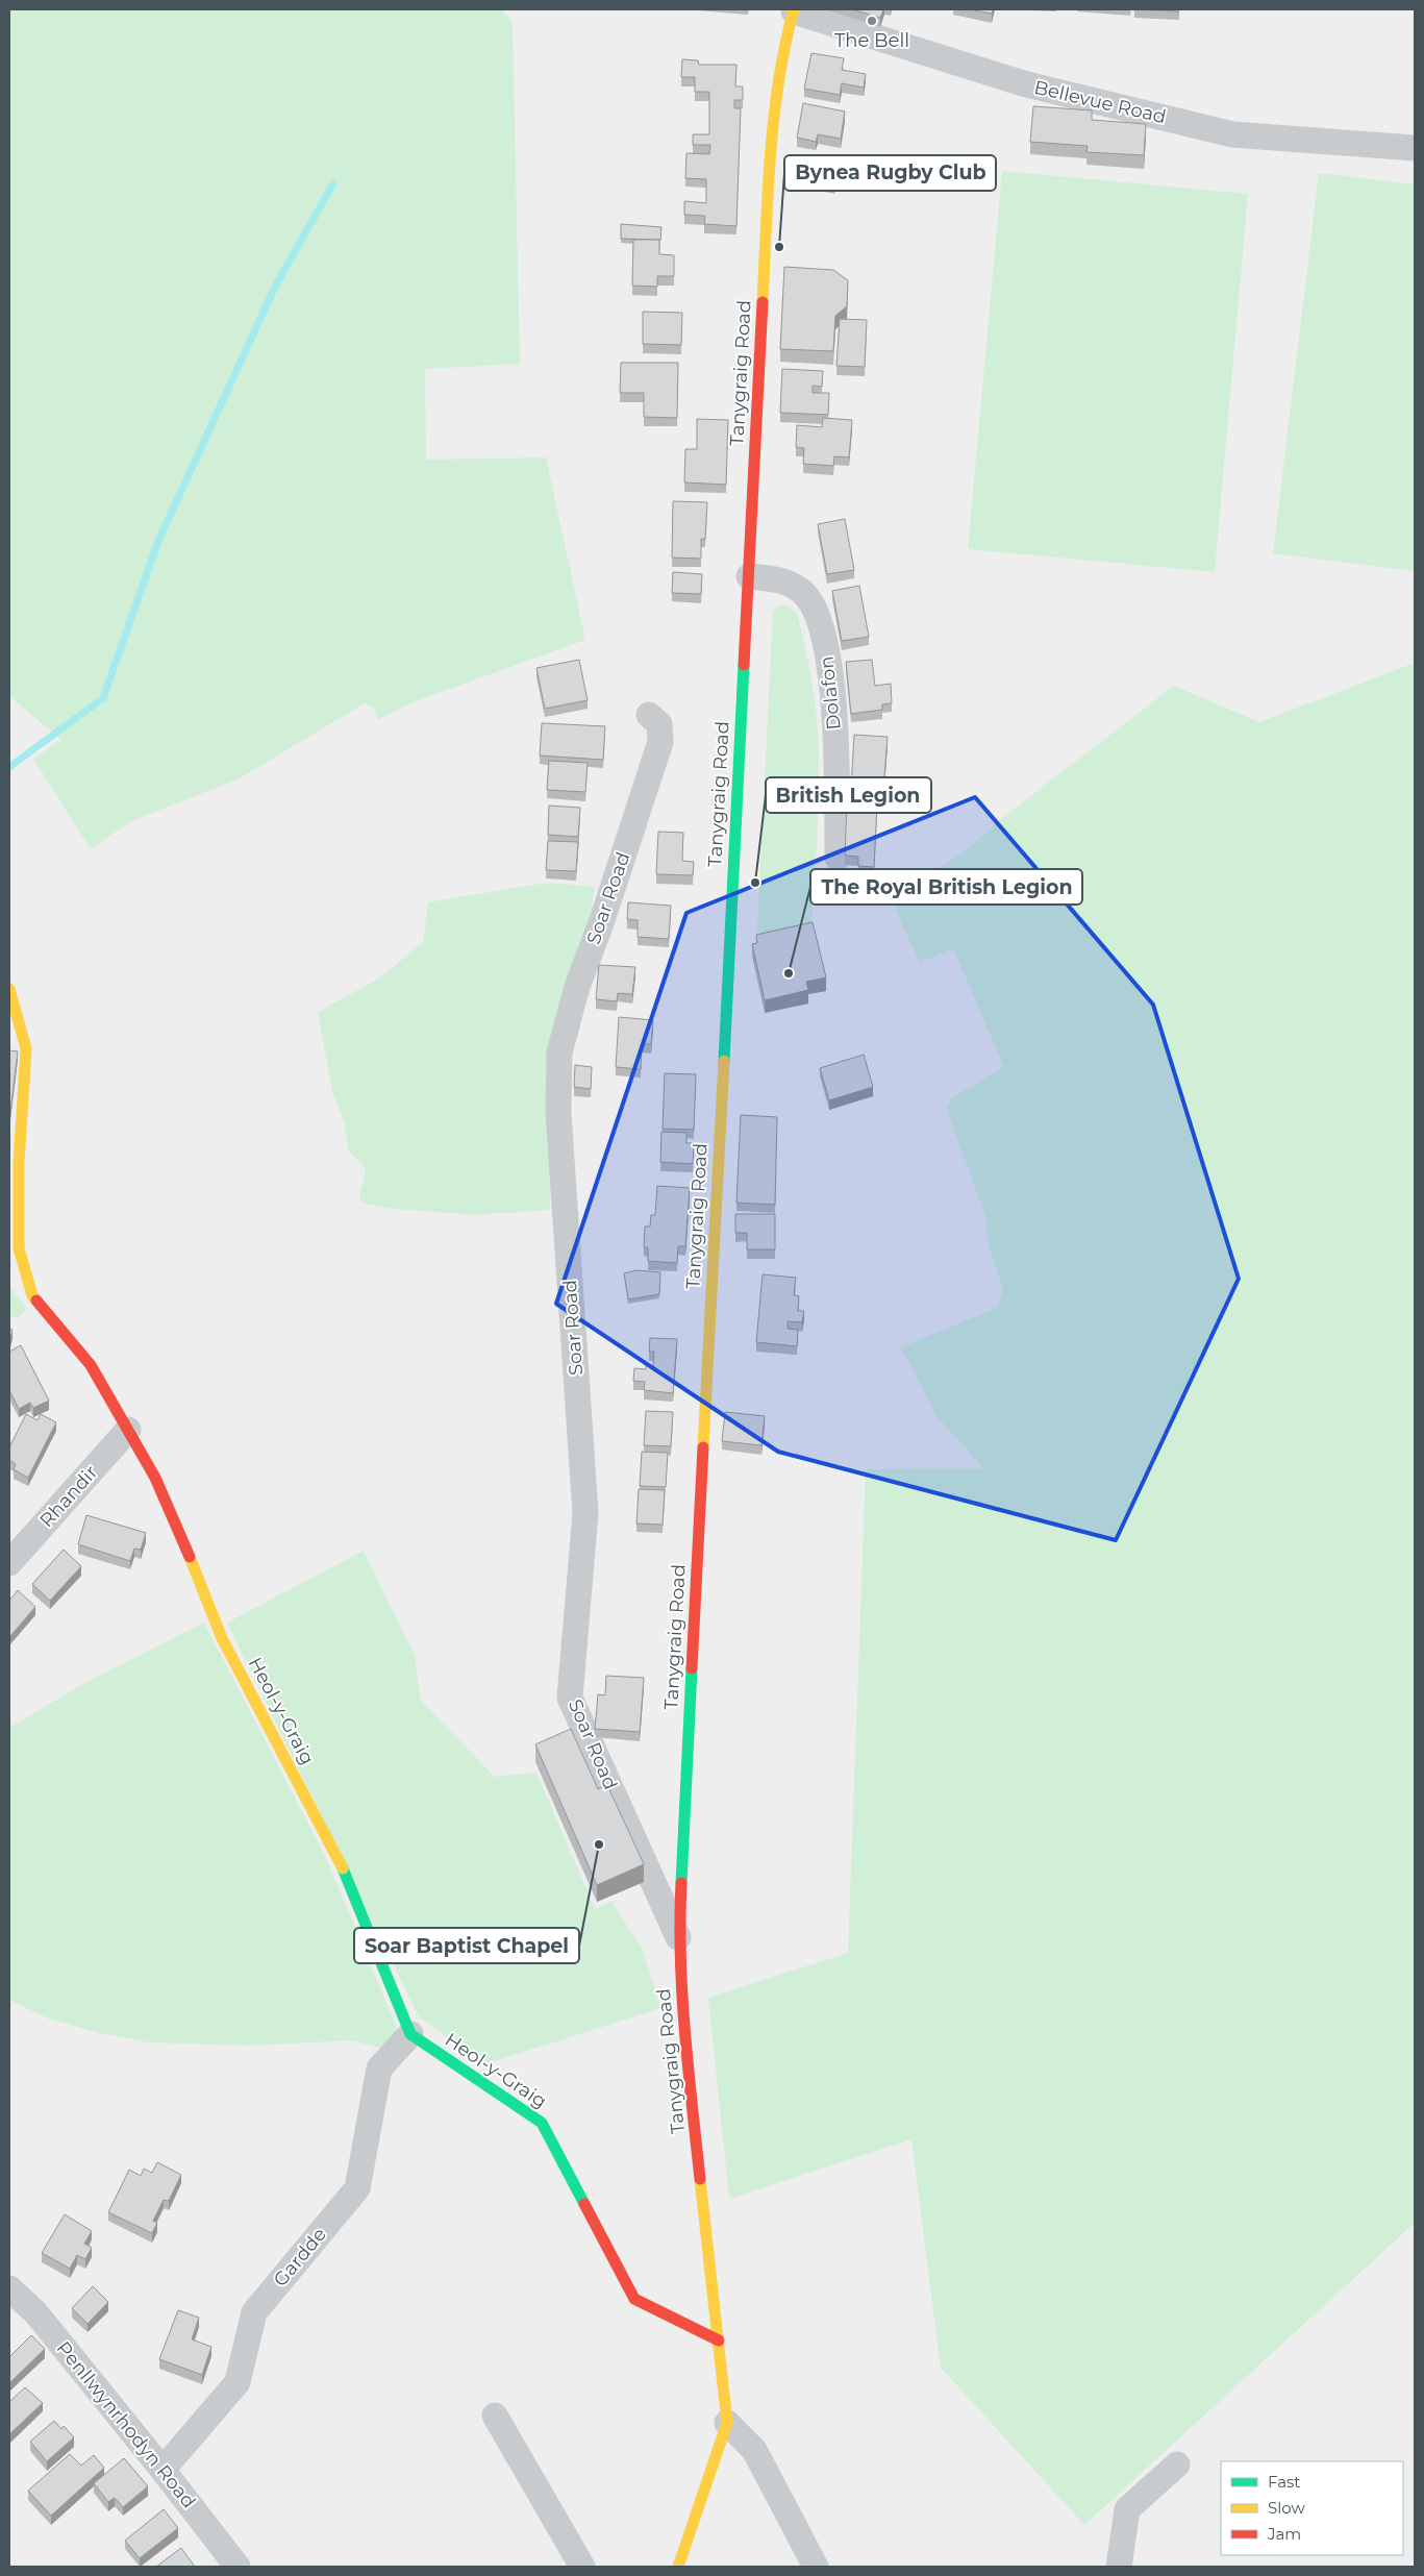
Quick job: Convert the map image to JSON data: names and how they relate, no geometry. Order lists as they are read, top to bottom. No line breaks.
{"streets":{"main road":["Tanygraig Road","Heol-y-Graig"],"street":["Bellevue Road","Dolafon","Soar Road","Rhandir","Gardde","Penllwynrhodyn Road"]},"crossings":[["Bellevue Road","Tanygraig Road"],["Tanygraig Road","Dolafon"],["Tanygraig Road","Soar Road"],["Tanygraig Road","Heol-y-Graig"],["Rhandir","Heol-y-Graig"],["Heol-y-Graig","Gardde"],["Gardde","Penllwynrhodyn Road"]],"places":["The Bell","Bynea Rugby Club","British Legion","The Royal British Legion","Soar Baptist Chapel"],"legend":["Fast","Slow","Jam"]}
